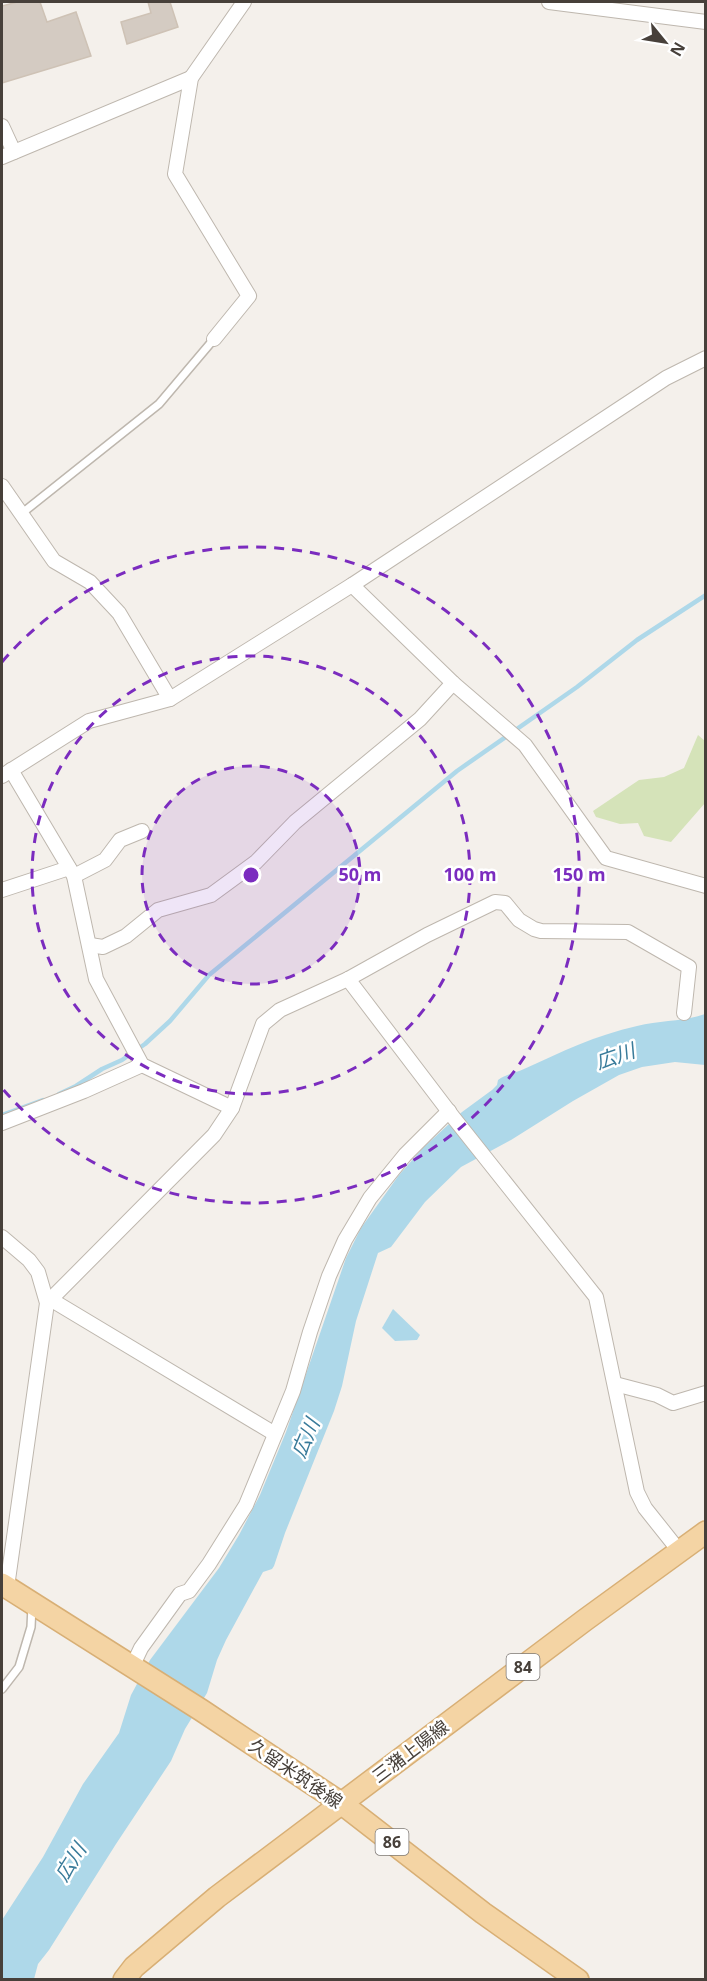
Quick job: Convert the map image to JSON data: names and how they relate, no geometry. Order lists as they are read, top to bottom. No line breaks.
{"streets":{"main road":["84","三潴上陽線","久留米筑後線","86"]},"crossings":[["三潴上陽線","久留米筑後線"]],"water":["広川"],"north":"bottom right","rings":["50 m","100 m","150 m"]}
